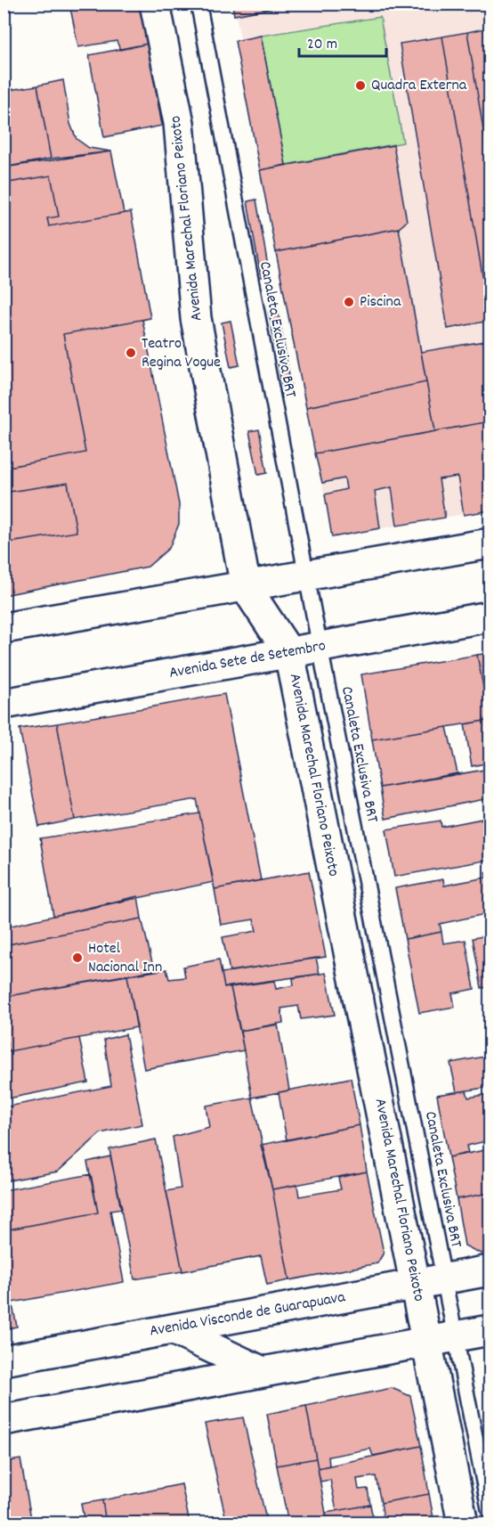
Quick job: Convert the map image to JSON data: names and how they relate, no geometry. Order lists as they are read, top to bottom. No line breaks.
{"streets":{"main road":["Avenida Marechal Floriano Peixoto","Avenida Sete de Setembro","Avenida Visconde de Guarapuava"],"lane":["Canaleta Exclusiva BRT"]},"crossings":[["Avenida Marechal Floriano Peixoto","Avenida Sete de Setembro"],["Avenida Marechal Floriano Peixoto","Avenida Visconde de Guarapuava"],["Canaleta Exclusiva BRT","Avenida Sete de Setembro"],["Canaleta Exclusiva BRT","Avenida Visconde de Guarapuava"]],"places":["Quadra Externa","Piscina","Teatro Regina Vogue","Hotel Nacional Inn"],"scale_bar":"20 m"}
